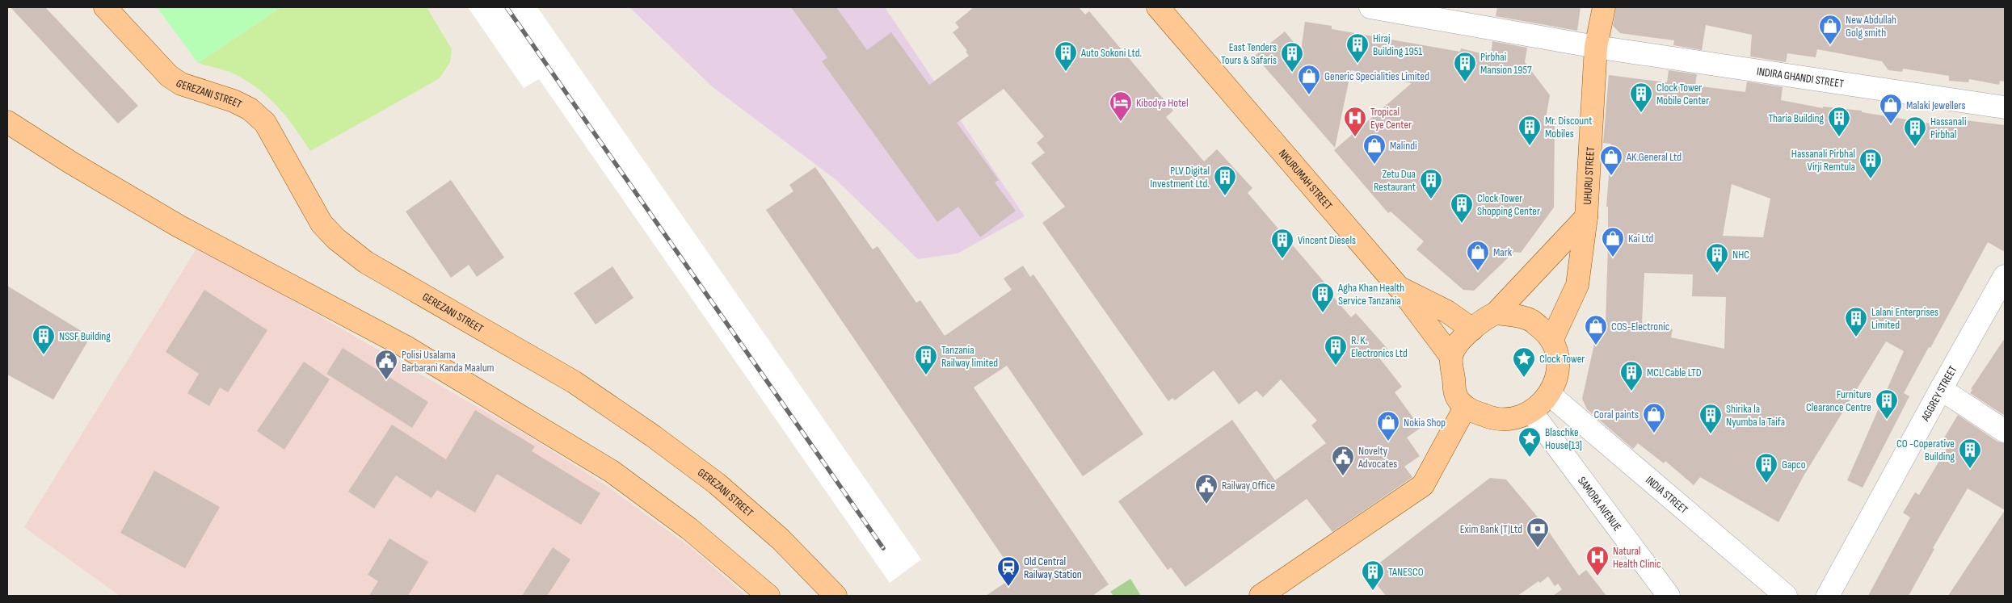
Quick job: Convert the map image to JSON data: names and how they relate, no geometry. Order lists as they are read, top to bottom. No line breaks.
{"streets":{"main road":["GEREZANI STREET","UHURU STREET","NKURUMAH STREET"],"street":["INDIRA GHANDI STREET","AGGREY STREET","INDIA STREET","SAMORA AVENUE"]},"crossings":[["INDIRA GHANDI STREET","UHURU STREET"],["UHURU STREET","NKURUMAH STREET"],["UHURU STREET","INDIA STREET"],["UHURU STREET","SAMORA AVENUE"],["NKURUMAH STREET","INDIA STREET"],["NKURUMAH STREET","SAMORA AVENUE"],["INDIA STREET","SAMORA AVENUE"]],"places":{"shop":["New Abdullah Golg smith","Generic Specialities Limited","Malaki Jewellers","Malindi","AK.General Ltd","Kai Ltd","Mark","COS-Electronic","Coral paints","Nokia Shop"],"building":["Hiraj Building 1951","Auto Sokoni Ltd.","East Tenders Tours & Safaris","Pirbhai Mansion 1957","Clock Tower Mobile Center","Tharia Building","Mr. Discount Mobiles","Hassanali Pirbhal","Hassanali Pirbhal Virji Remtula","PLV Digital Investment Ltd.","Zetu Dua Restaurant","Clock Tower Shopping Center","Vincent Diesels","NHC","Agha Khan Health Service Tanzania","Lalani Enterprises Limited","NSSF Building","R. K. Electronics Ltd","Tanzania Railway limited","MCL Cable LTD","Furniture Clearance Centre","Shirika la Nyumba la Taifa","CO -Coperative Building","Gapco","TANESCO"],"hotel":["Kibodya Hotel"],"hospital":["Tropical Eye Center","Natural Health Clinic"],"place":["Clock Tower","Blaschke House[13]"],"public building":["Polisi Usalama Barbarani Kanda Maalum","Novelty Advocates","Railway Office"],"bank":["Exim Bank (T)Ltd"],"station":["Old Central Railway Station"]}}
